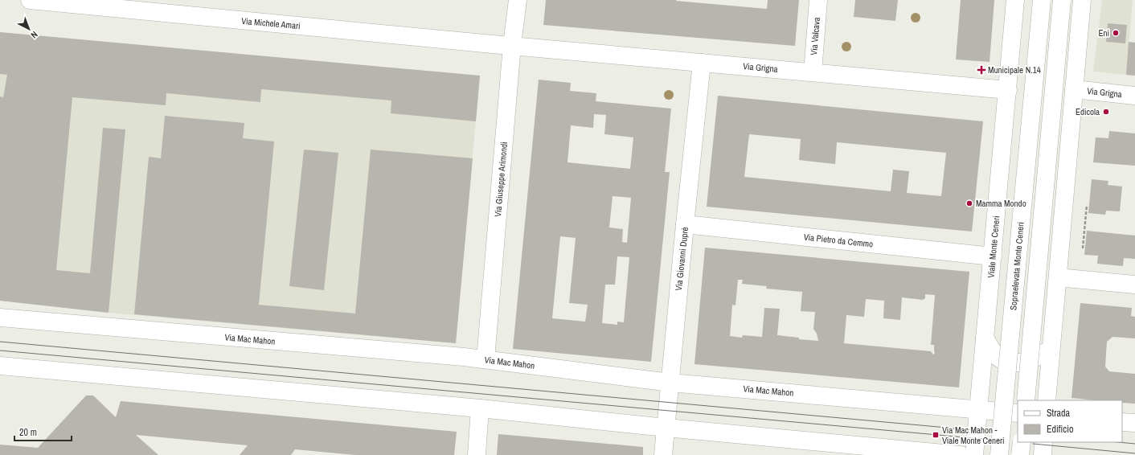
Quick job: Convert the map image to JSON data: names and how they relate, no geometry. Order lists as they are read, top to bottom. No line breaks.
{"streets":{"main road":["Via Michele Amari","Via Valcava","Via Grigna","Via Giuseppe Arimondi","Via Pietro da Cemmo","Viale Monte Ceneri","Via Giovanni Duprè","Sopraelevata Monte Ceneri","Via Mac Mahon"]},"crossings":[["Via Michele Amari","Via Grigna"],["Via Michele Amari","Via Giuseppe Arimondi"],["Via Valcava","Via Grigna"],["Via Grigna","Via Giuseppe Arimondi"],["Via Grigna","Viale Monte Ceneri"],["Via Grigna","Via Giovanni Duprè"],["Via Giuseppe Arimondi","Via Mac Mahon"],["Via Pietro da Cemmo","Viale Monte Ceneri"],["Via Pietro da Cemmo","Via Giovanni Duprè"],["Viale Monte Ceneri","Via Mac Mahon"],["Via Giovanni Duprè","Via Mac Mahon"]],"places":{"other":["Eni","Edicola","Mamma Mondo"],"health":["Municipale N.14"],"transit":["Via Mac Mahon - Viale Monte Ceneri"]},"legend":["Strada","Edificio"],"scale_bar":"20 m","north":"bottom right"}
